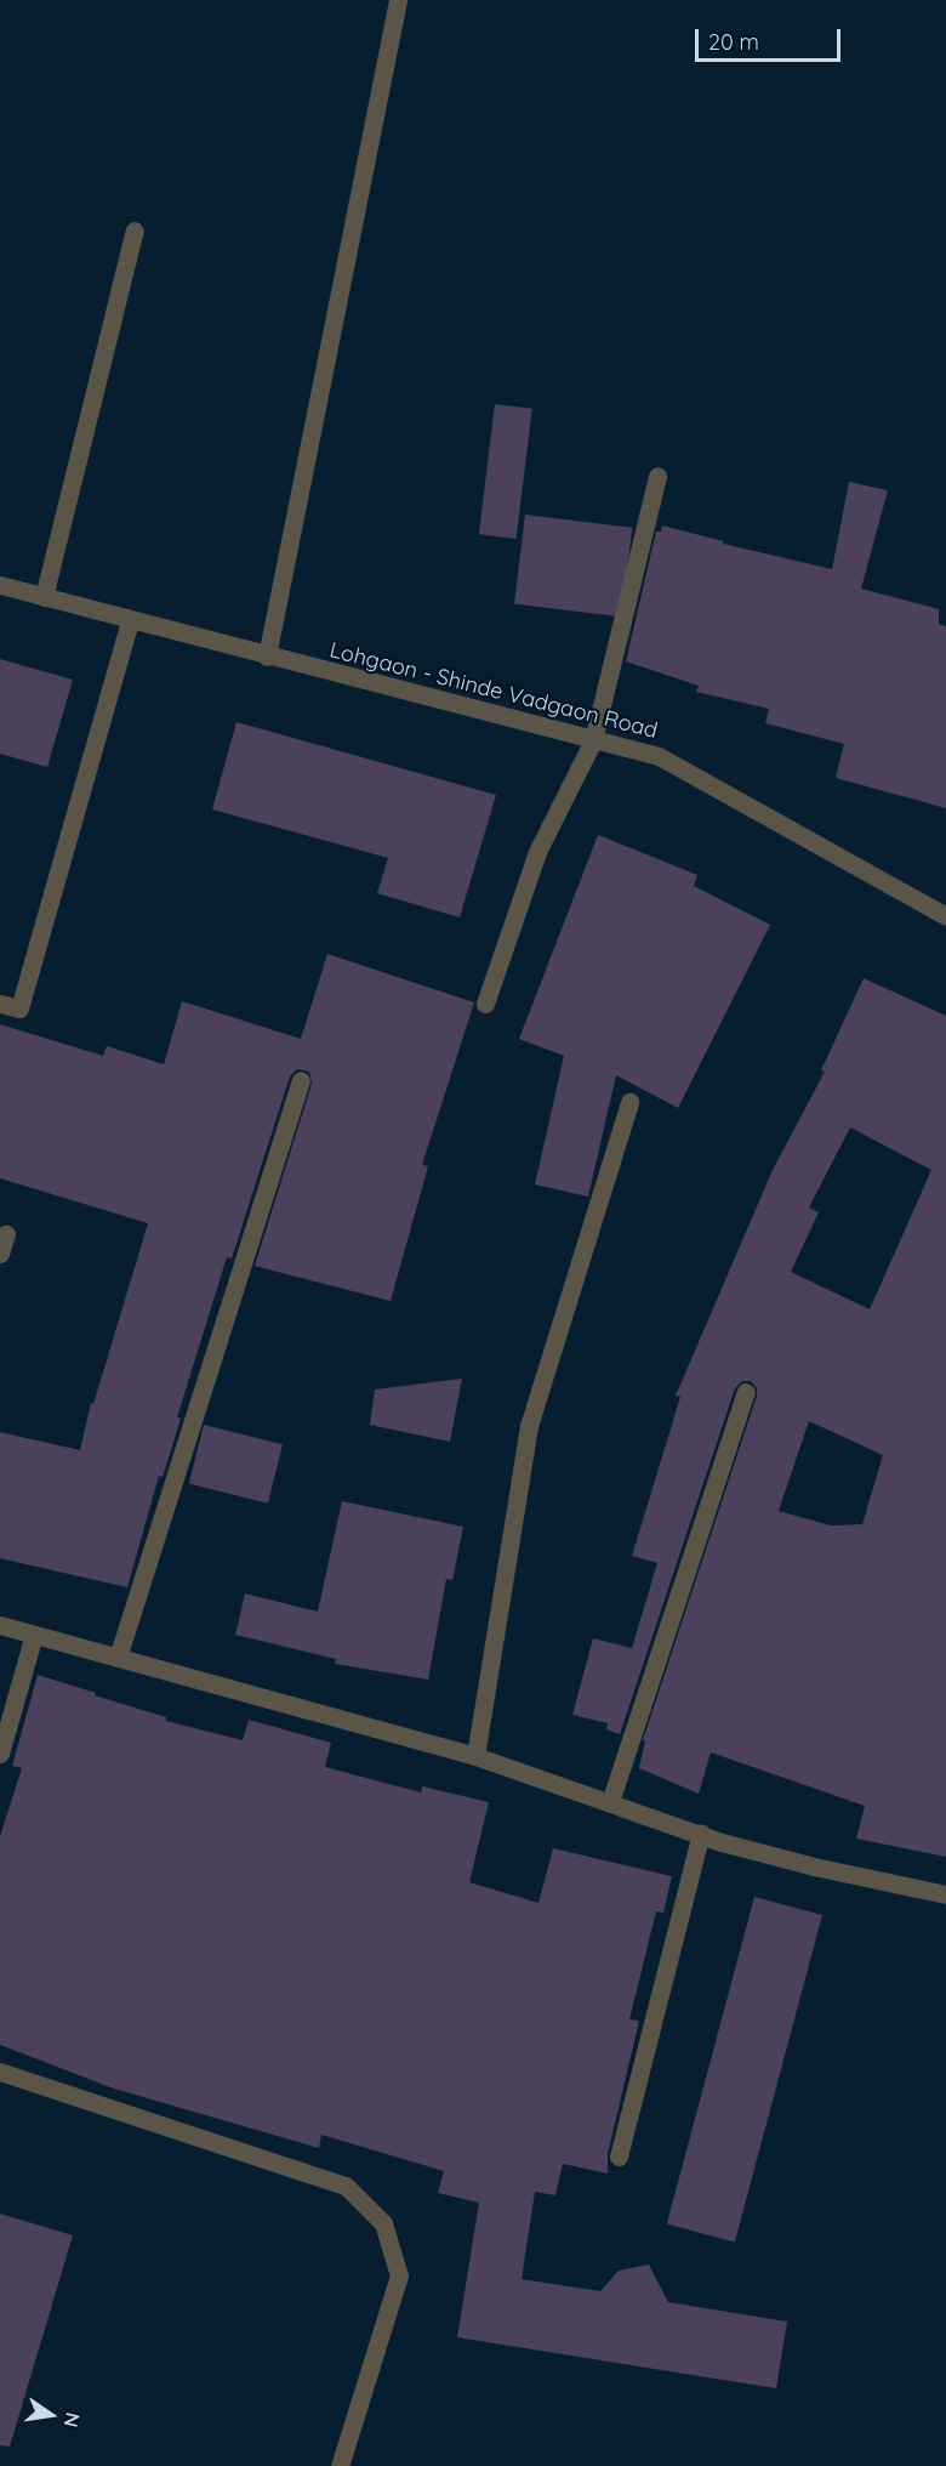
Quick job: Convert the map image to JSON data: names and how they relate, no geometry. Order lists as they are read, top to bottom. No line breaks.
{"streets":{"street":["Lohgaon - Shinde Vadgaon Road"]},"scale_bar":"20 m","north":"right"}
